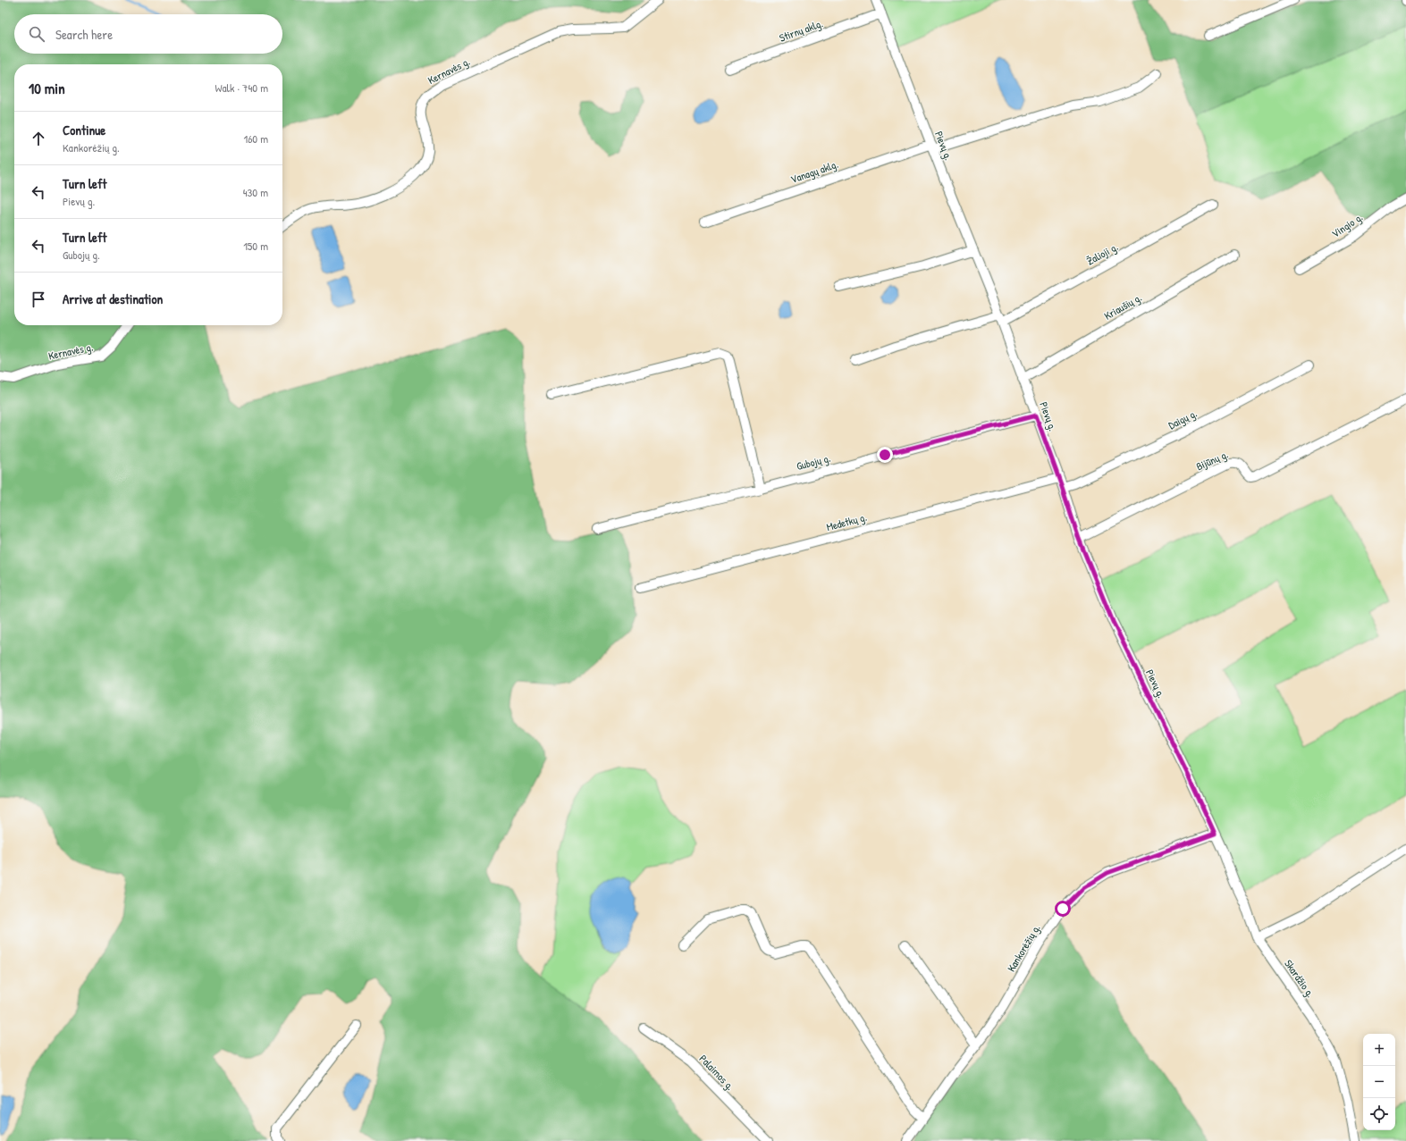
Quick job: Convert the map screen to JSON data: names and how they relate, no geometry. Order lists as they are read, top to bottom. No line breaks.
{"streets":{"street":["Stirnų aklg.","Kernavės g.","Pievų g.","Vanagų aklg.","Vingio g.","Žalioji g.","Kriaušių g.","Daigų g.","Bijūnų g.","Gubojų g.","Medetkų g.","Kankorėžių g.","Skardžio g.","Palaimos g."]},"crossings":[["Stirnų aklg.","Pievų g."],["Pievų g.","Vanagų aklg."],["Pievų g.","Žalioji g."],["Pievų g.","Kriaušių g."],["Pievų g.","Daigų g."],["Pievų g.","Bijūnų g."],["Pievų g.","Gubojų g."],["Pievų g.","Medetkų g."],["Pievų g.","Kankorėžių g."],["Pievų g.","Skardžio g."],["Daigų g.","Medetkų g."],["Kankorėžių g.","Skardžio g."]],"page":{"search":"Search here","heading":["10 min","Walk · 740 m"],"list":[["Continue","Kankorėžių g.","160 m"],["Turn left","Pievų g.","430 m"],["Turn left","Gubojų g.","150 m"],"Arrive at destination"],"map_buttons":["+","−"]}}
